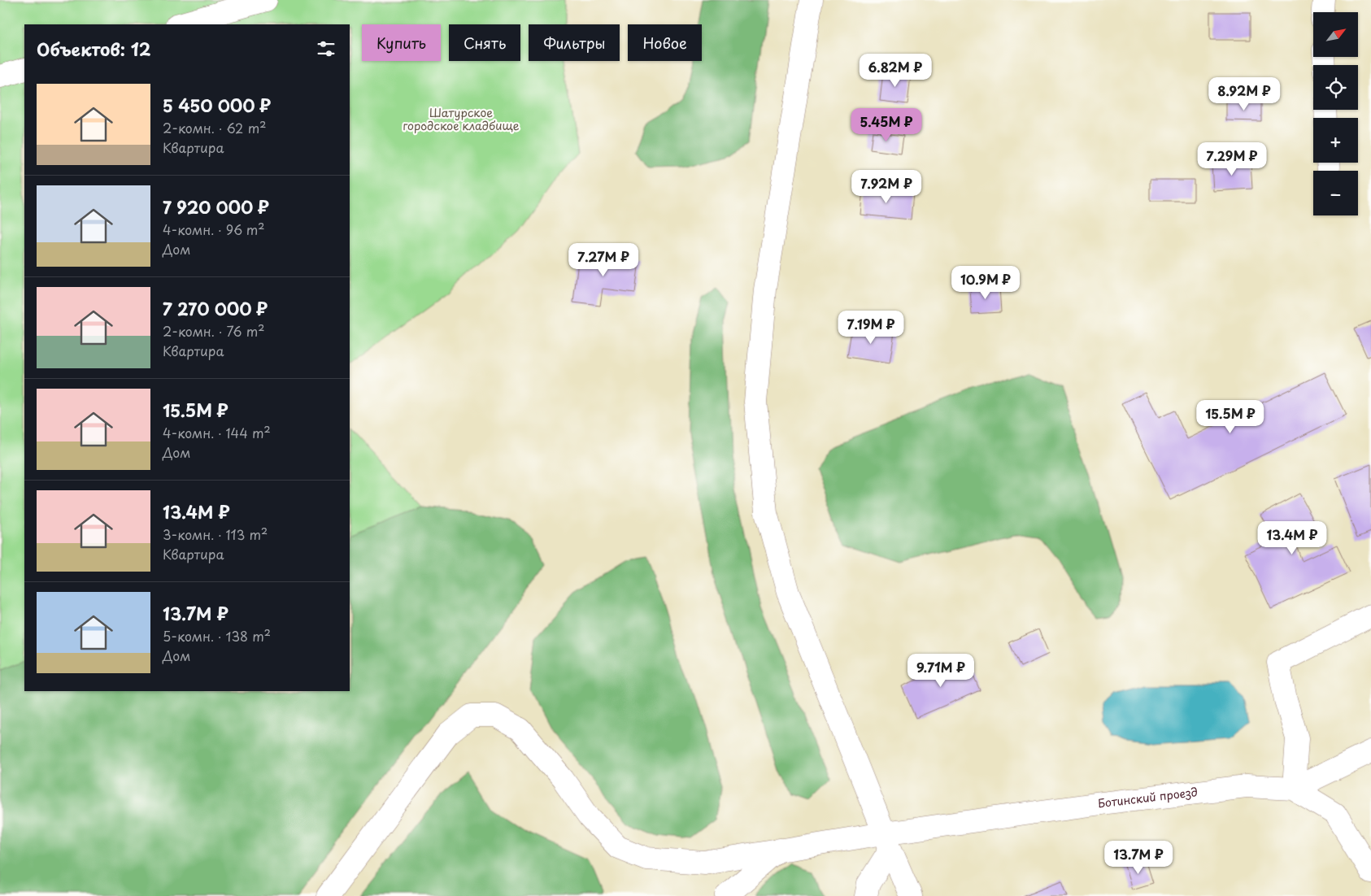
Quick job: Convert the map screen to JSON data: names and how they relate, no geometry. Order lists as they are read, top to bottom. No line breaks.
{"streets":{"main road":["Ботинский проезд"]},"parks":["Шатурское городское кладбище"],"north":"top right","page":{"map_buttons":["+","−"],"chip":["Купить","Снять","Фильтры","Новое"],"heading":"Объектов: 12","price":["6.82M ₽","8.92M ₽","5.45M ₽","7.29M ₽","7.92M ₽","7.27M ₽","10.9M ₽","7.19M ₽","15.5M ₽","13.4M ₽","9.71M ₽","13.7M ₽"],"list":[{"name":"5 450 000 ₽","note":"2-комн. · 62 m² · Квартира"},{"name":"7 920 000 ₽","note":"4-комн. · 96 m² · Дом"},{"name":"7 270 000 ₽","note":"2-комн. · 76 m² · Квартира"},{"name":"15.5M ₽","note":"4-комн. · 144 m² · Дом"},{"name":"13.4M ₽","note":"3-комн. · 113 m² · Квартира"},{"name":"13.7M ₽","note":"5-комн. · 138 m² · Дом"}]}}
